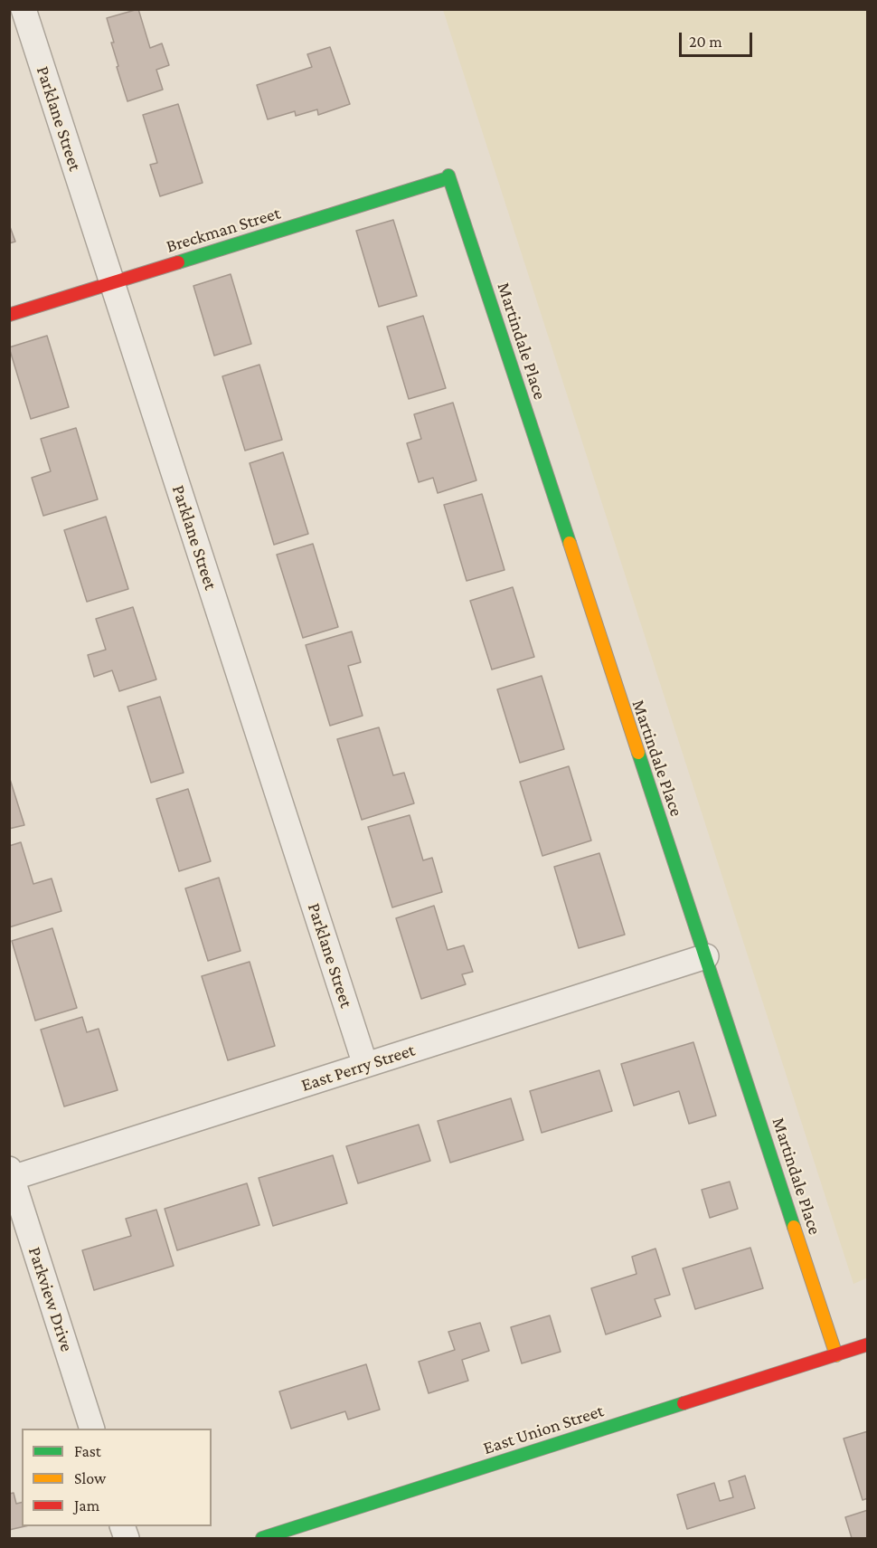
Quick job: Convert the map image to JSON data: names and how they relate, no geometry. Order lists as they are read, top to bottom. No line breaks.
{"streets":{"street":["Parklane Street","Breckman Street","Martindale Place","East Perry Street","Parkview Drive","East Union Street"]},"crossings":[["Parklane Street","Breckman Street"],["Parklane Street","East Perry Street"],["Breckman Street","Martindale Place"],["Martindale Place","East Perry Street"],["Martindale Place","East Union Street"],["East Perry Street","Parkview Drive"]],"legend":["Fast","Slow","Jam"],"scale_bar":"20 m"}
